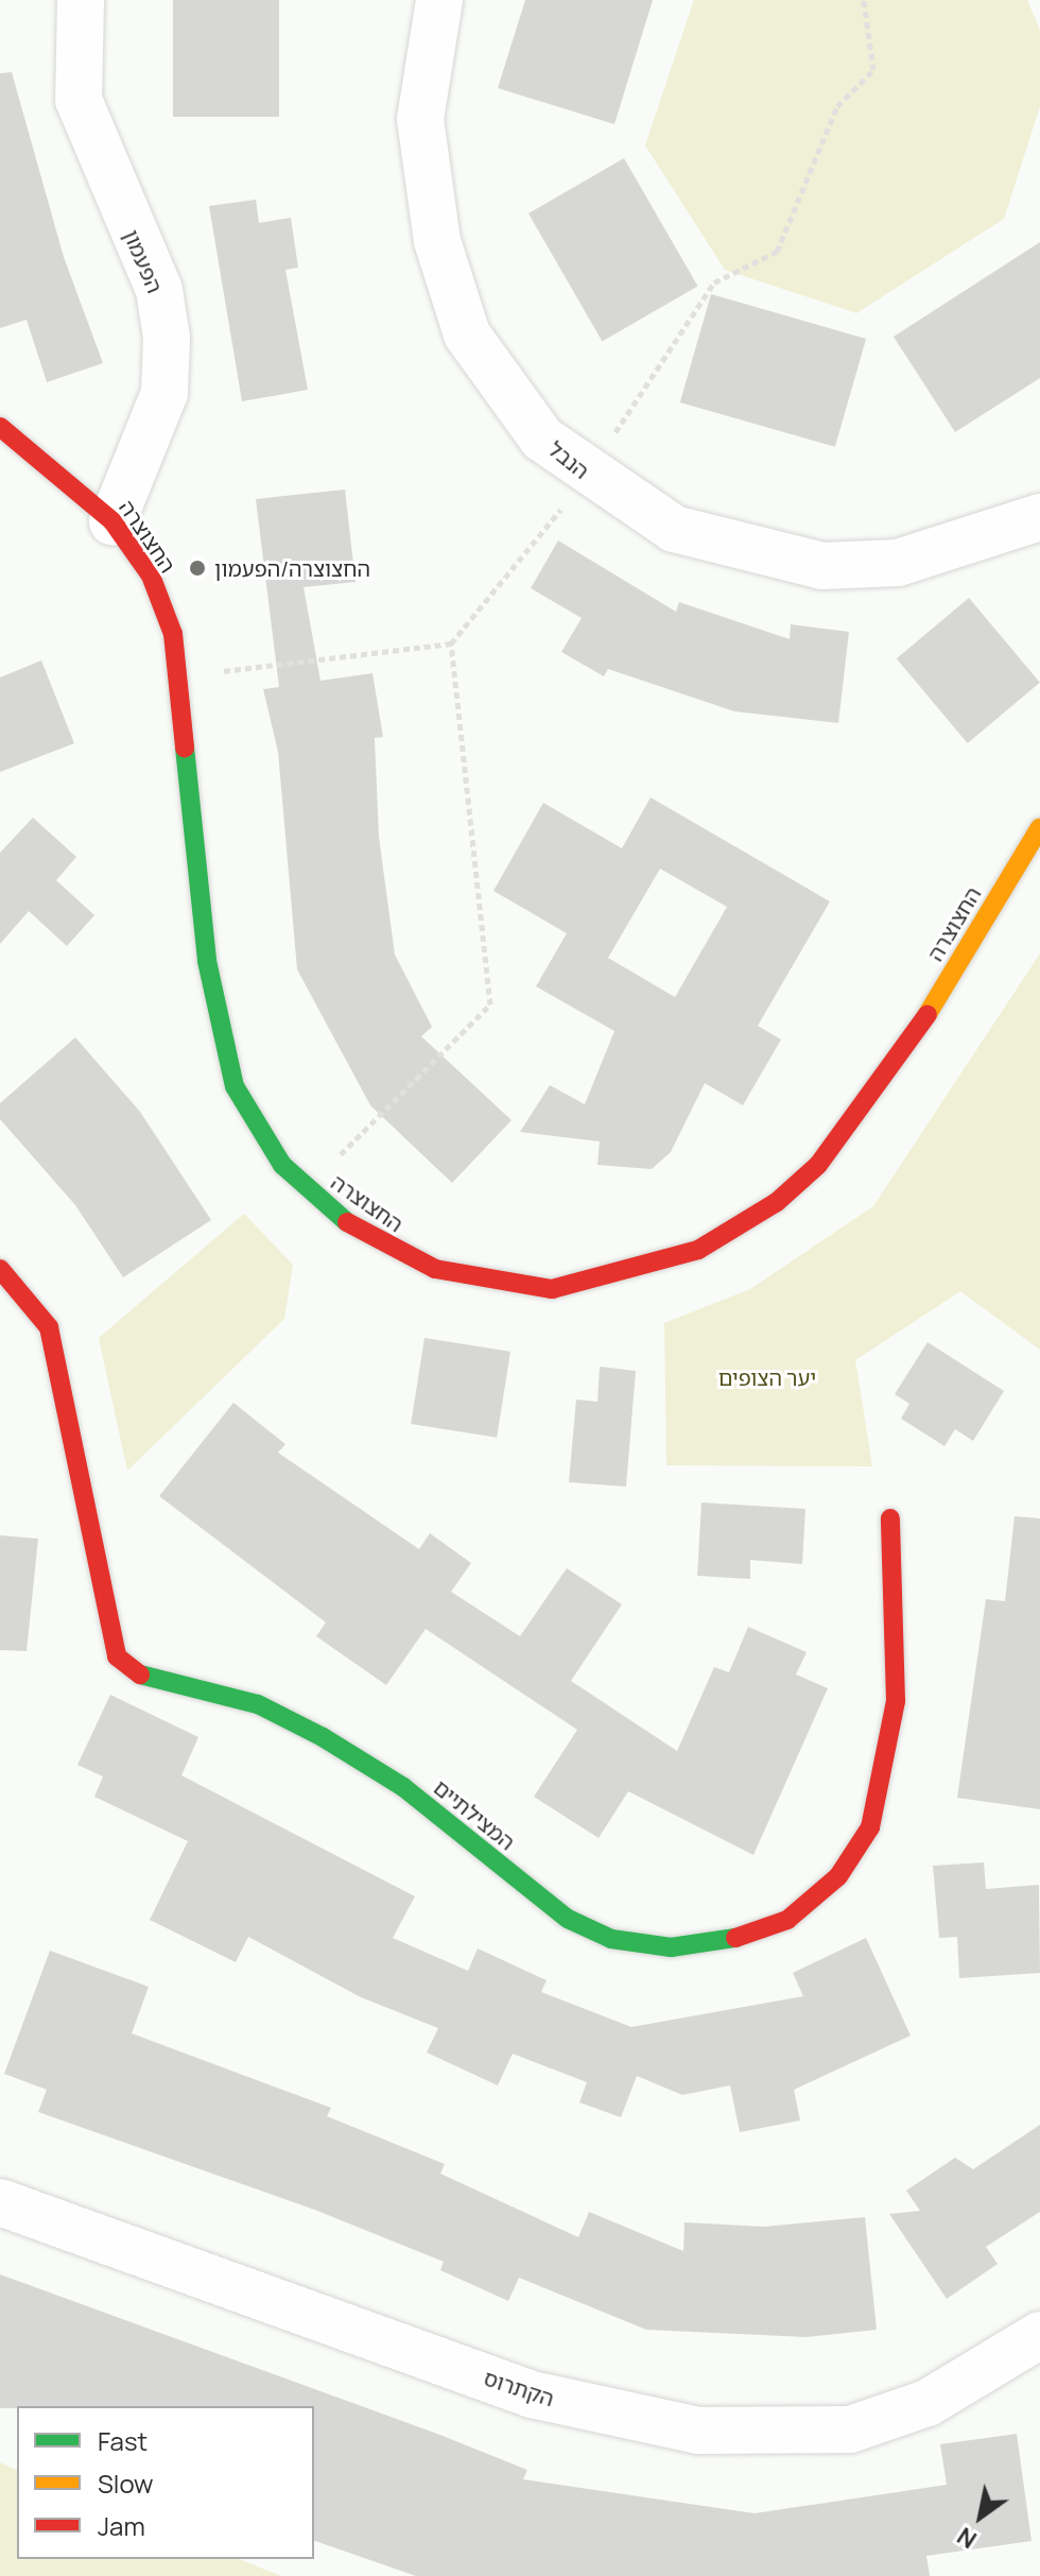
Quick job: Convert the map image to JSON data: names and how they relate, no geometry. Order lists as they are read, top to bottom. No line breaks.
{"streets":{"street":["הפעמון","הנבל","החצוצרה","המצילתיים","הקתרוס"]},"crossings":[["הפעמון","החצוצרה"]],"parks":["יער הצופים"],"places":["החצוצרה/הפעמון"],"legend":["Fast","Slow","Jam"],"north":"bottom left"}
